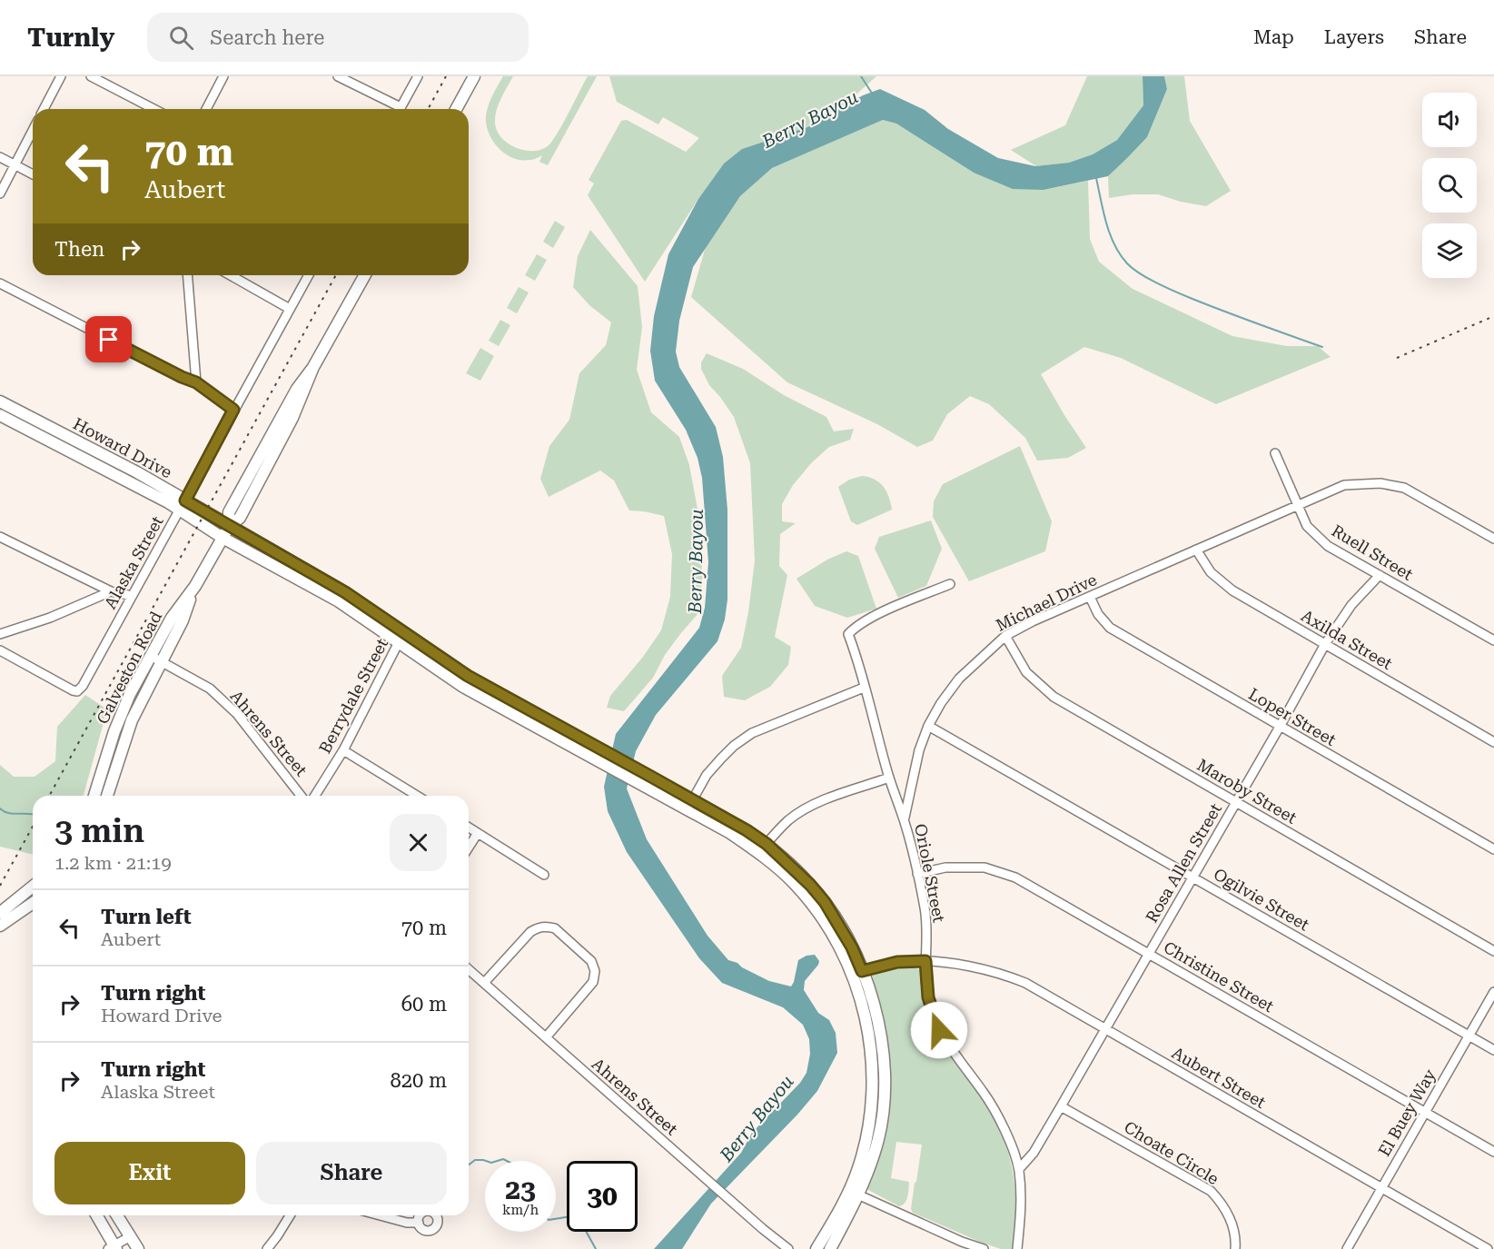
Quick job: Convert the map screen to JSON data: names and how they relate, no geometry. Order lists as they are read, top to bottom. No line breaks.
{"streets":{"main road":["Howard Drive","Galveston Road"],"street":["Ruell Street","Alaska Street","Michael Drive","Axilda Street","Berrydale Street","Loper Street","Ahrens Street","Maroby Street","Rosa Allen Street","Oriole Street","Ogilvie Street","Christine Street","Aubert Street","El Buey Way","Choate Circle"]},"crossings":[["Howard Drive","Alaska Street"],["Howard Drive","Galveston Road"],["Howard Drive","Berrydale Street"],["Howard Drive","Aubert Street"],["Ruell Street","Michael Drive"],["Ruell Street","Rosa Allen Street"],["Michael Drive","Axilda Street"],["Michael Drive","Loper Street"],["Michael Drive","Maroby Street"],["Michael Drive","Oriole Street"],["Michael Drive","Ogilvie Street"],["Axilda Street","Rosa Allen Street"],["Galveston Road","Ahrens Street"],["Loper Street","Rosa Allen Street"],["Maroby Street","Rosa Allen Street"],["Rosa Allen Street","Oriole Street"],["Rosa Allen Street","Ogilvie Street"],["Rosa Allen Street","Christine Street"],["Rosa Allen Street","Aubert Street"],["Rosa Allen Street","Choate Circle"],["Oriole Street","Christine Street"],["Oriole Street","Aubert Street"],["Ogilvie Street","El Buey Way"],["Christine Street","El Buey Way"],["Aubert Street","El Buey Way"]],"water":["Berry Bayou"],"page":{"header":"Turnly","search":"Search here","nav":["Map","Layers","Share"],"turn":["70 m","Aubert"],"then":"Then","heading":["3 min","1.2 km · 21:19"],"list":[{"name":"Turn left","note":"Aubert","value":"70 m"},{"name":"Turn right","note":"Howard Drive","value":"60 m"},{"name":"Turn right","note":"Alaska Street","value":"820 m"}],"buttons":["Exit","Share"],"speed":"23 km/h","limit":"30"}}
